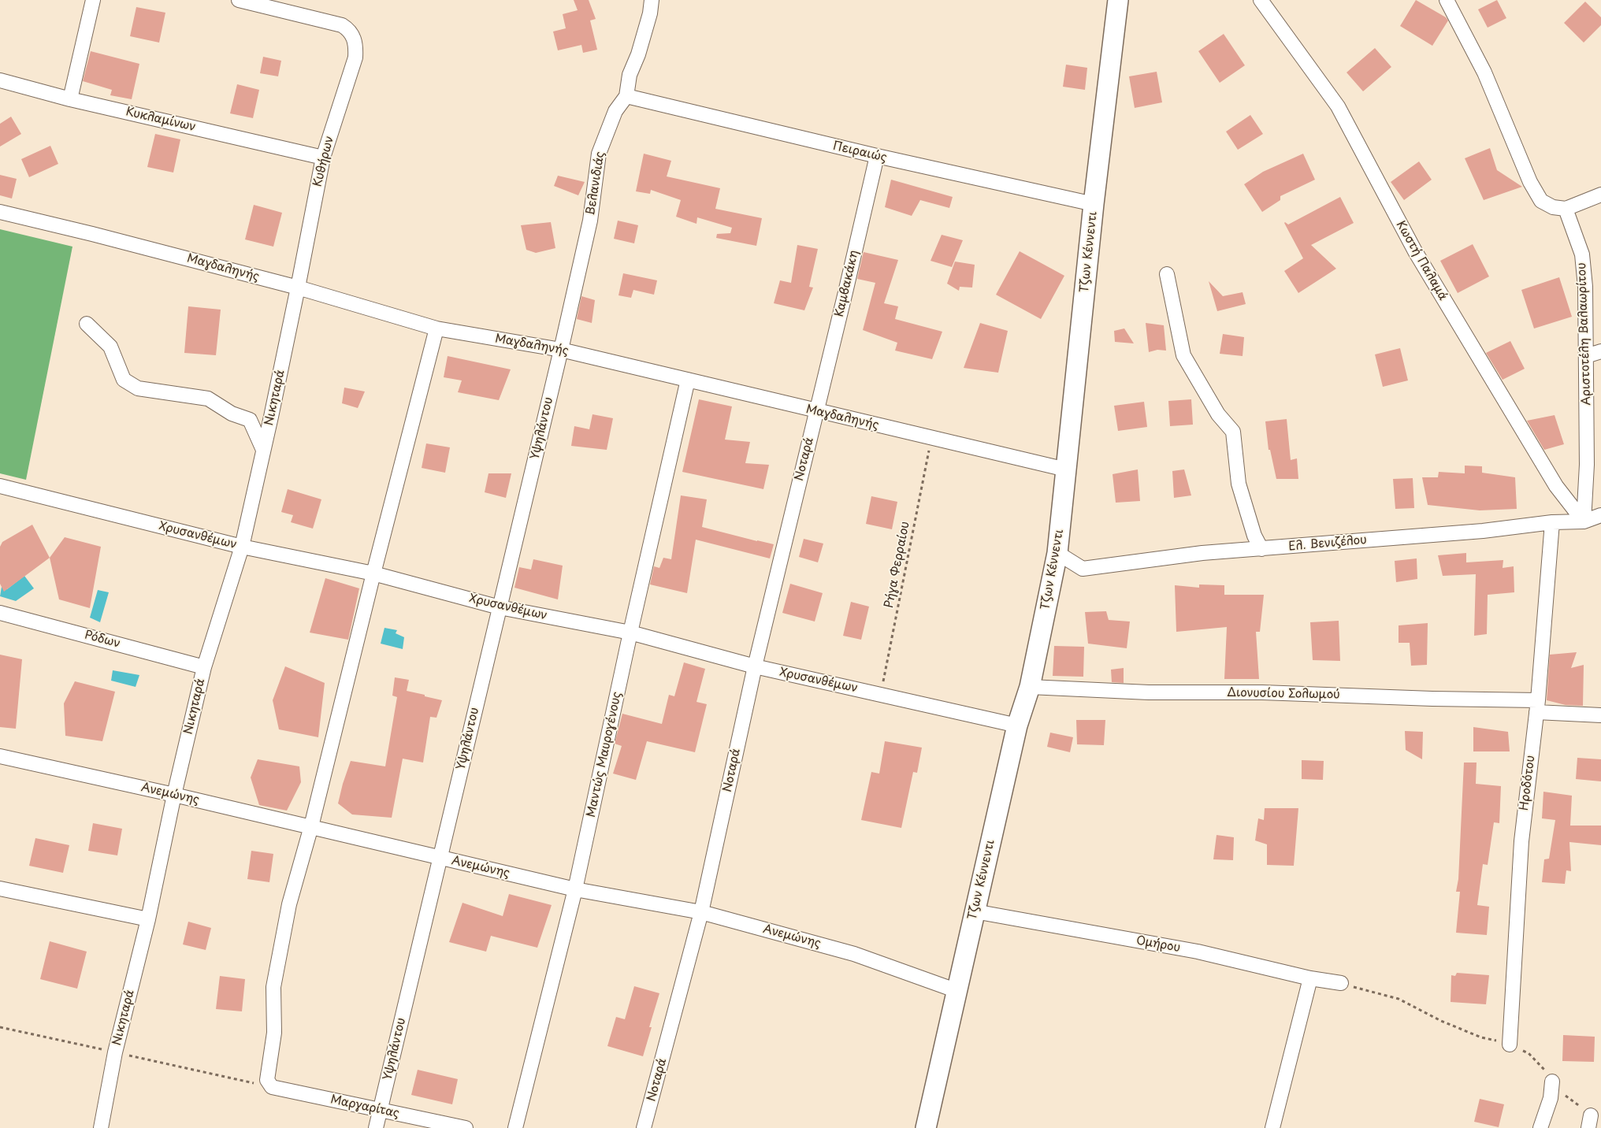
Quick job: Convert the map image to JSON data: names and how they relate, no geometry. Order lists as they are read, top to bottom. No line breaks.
{"streets":{"street":["Κυκλαμίνων","Πειραιώς","Κυθήρων","Βελανιδιάς","Τζων Κέννεντι","Κωστή Παλαμά","Μαγδαληνής","Καμβακάκη","Αριστοτέλη Βαλαωρίτου","Νικηταρά","Υψηλάντου","Νοταρά","Χρυσανθέμων","Ελ. Βενιζέλου","Ρόδων","Διονυσίου Σολωμού","Μαντώς Μαυρογένους","Ηροδότου","Ανεμώνης","Ομήρου","Μαργαρίτας"],"path":["Ρήγα Φερραίου"]},"crossings":[["Κυκλαμίνων","Κυθήρων"],["Πειραιώς","Βελανιδιάς"],["Πειραιώς","Τζων Κέννεντι"],["Πειραιώς","Καμβακάκη"],["Κυθήρων","Μαγδαληνής"],["Κυθήρων","Νικηταρά"],["Βελανιδιάς","Μαγδαληνής"],["Βελανιδιάς","Υψηλάντου"],["Τζων Κέννεντι","Μαγδαληνής"],["Τζων Κέννεντι","Χρυσανθέμων"],["Τζων Κέννεντι","Ελ. Βενιζέλου"],["Τζων Κέννεντι","Διονυσίου Σολωμού"],["Τζων Κέννεντι","Ανεμώνης"],["Τζων Κέννεντι","Ομήρου"],["Κωστή Παλαμά","Αριστοτέλη Βαλαωρίτου"],["Κωστή Παλαμά","Ελ. Βενιζέλου"],["Μαγδαληνής","Καμβακάκη"],["Μαγδαληνής","Νικηταρά"],["Μαγδαληνής","Υψηλάντου"],["Μαγδαληνής","Νοταρά"],["Μαγδαληνής","Ρήγα Φερραίου"],["Μαγδαληνής","Μαντώς Μαυρογένους"],["Καμβακάκη","Νοταρά"],["Αριστοτέλη Βαλαωρίτου","Ελ. Βενιζέλου"],["Νικηταρά","Χρυσανθέμων"],["Νικηταρά","Ρόδων"],["Νικηταρά","Ανεμώνης"],["Υψηλάντου","Χρυσανθέμων"],["Υψηλάντου","Ανεμώνης"],["Υψηλάντου","Μαργαρίτας"],["Νοταρά","Χρυσανθέμων"],["Νοταρά","Ανεμώνης"],["Χρυσανθέμων","Ρήγα Φερραίου"],["Χρυσανθέμων","Μαντώς Μαυρογένους"],["Ελ. Βενιζέλου","Ηροδότου"],["Διονυσίου Σολωμού","Ηροδότου"],["Μαντώς Μαυρογένους","Ανεμώνης"]]}
